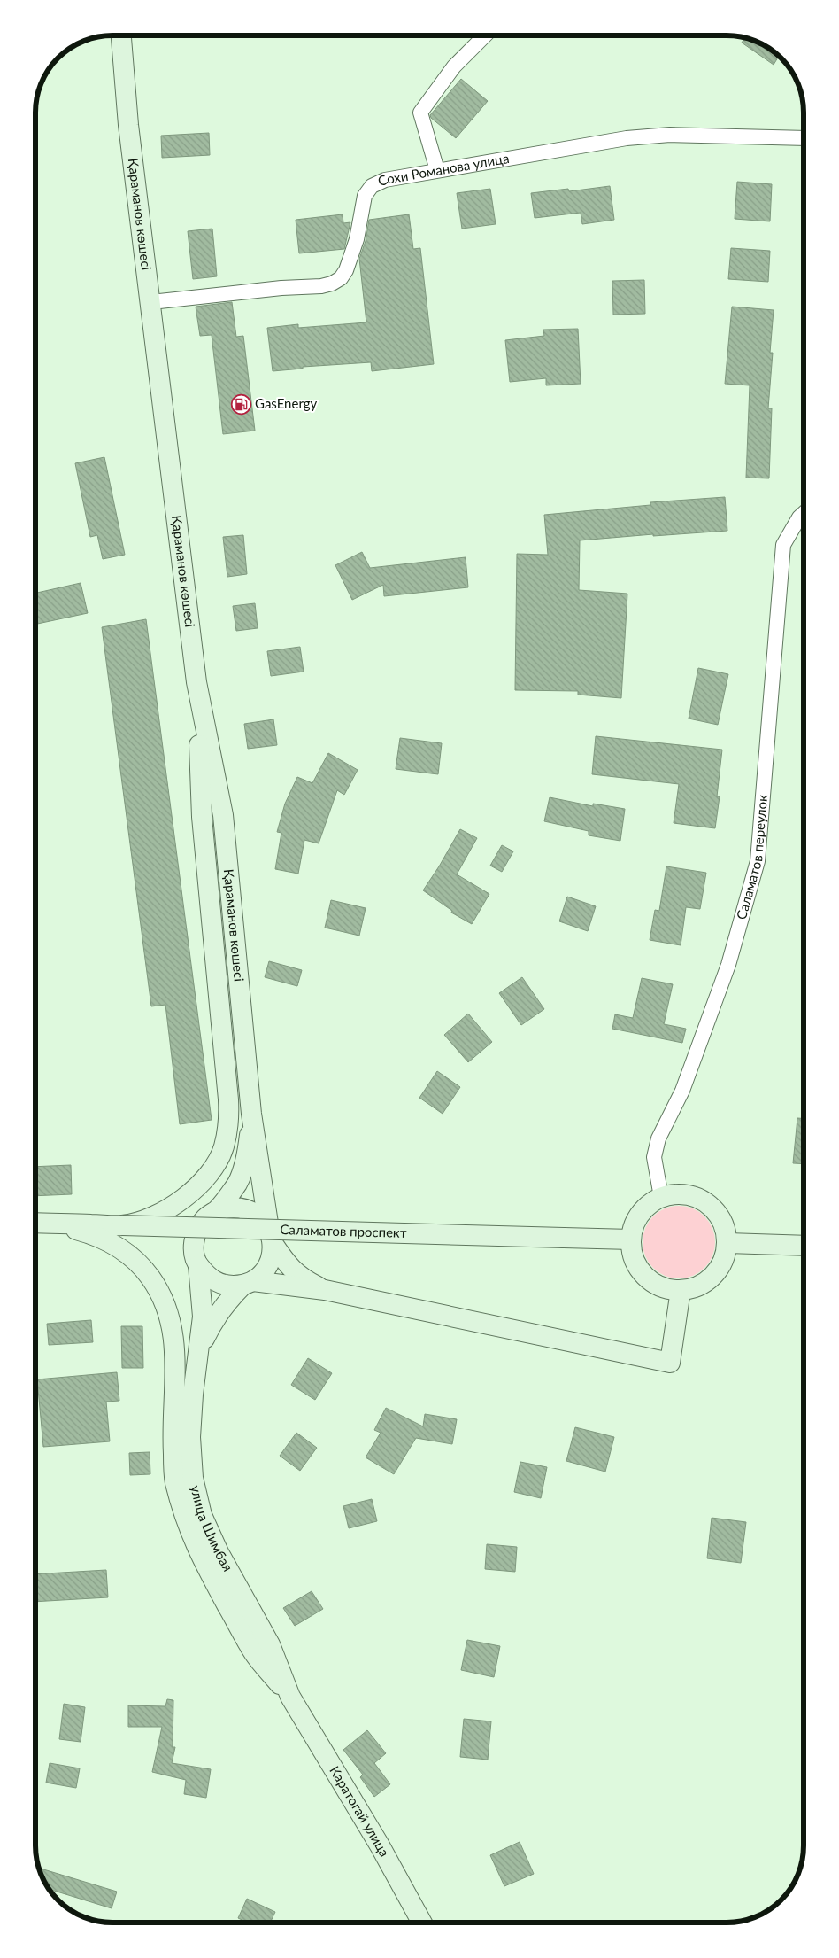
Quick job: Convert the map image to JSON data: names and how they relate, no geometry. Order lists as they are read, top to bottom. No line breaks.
{"streets":{"main road":["Қараманов көшесі","Саламатов проспект","улица Шимбая","Каратогай улица"],"street":["Сохи Романова улица","Саламатов переулок"]},"crossings":[["Сохи Романова улица","Қараманов көшесі"],["Саламатов переулок","Саламатов проспект"],["улица Шимбая","Каратогай улица"]],"places":{"fuel station":["GasEnergy"]}}
